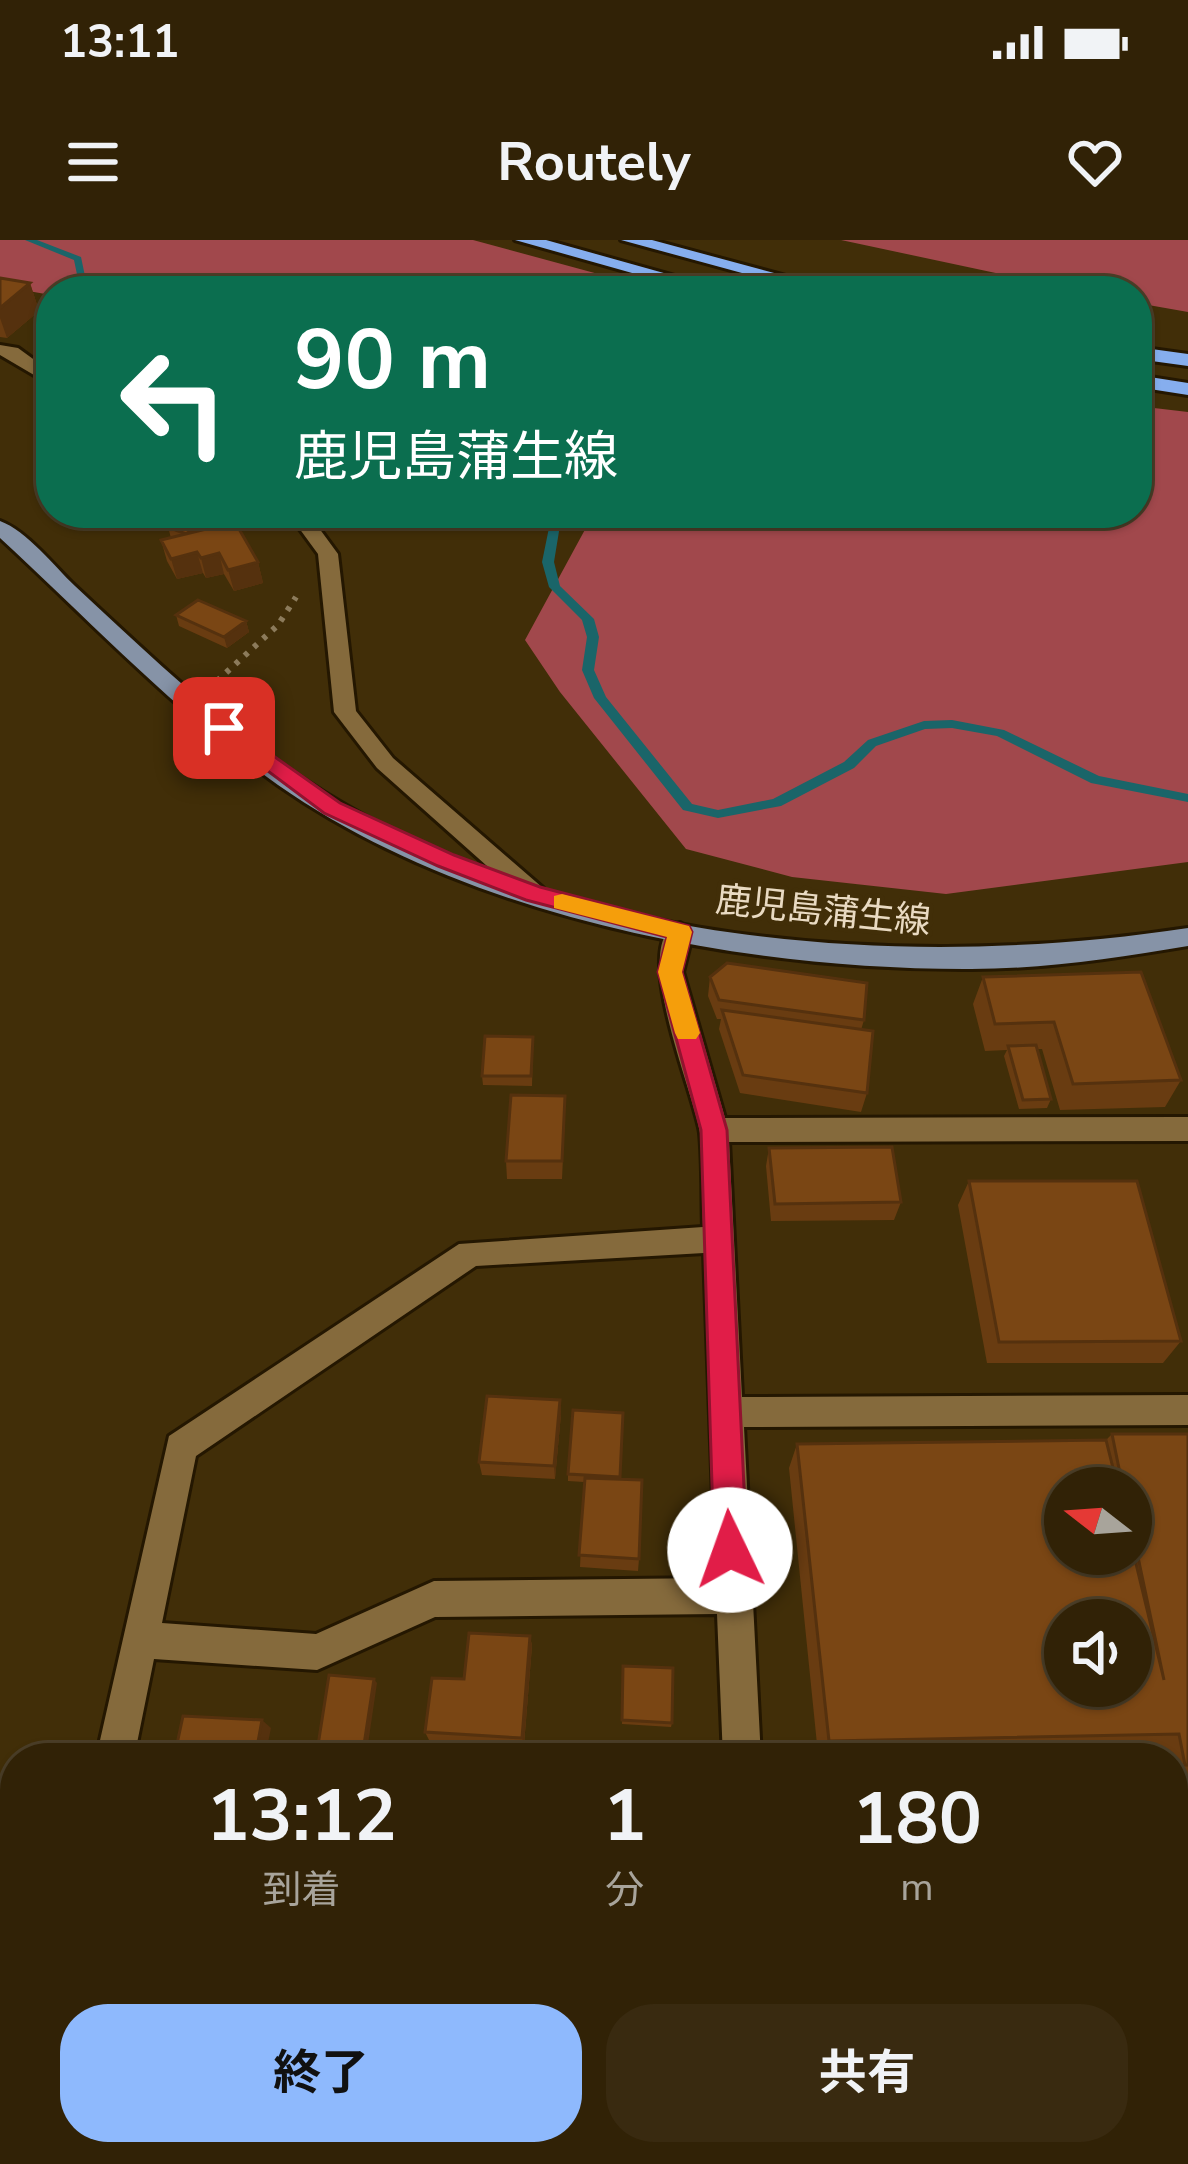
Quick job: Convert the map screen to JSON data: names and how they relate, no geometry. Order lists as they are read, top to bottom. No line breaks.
{"streets":{"main road":["鹿児島蒲生線"]},"north":"left","page":{"status":"13:11","header":"Routely","turn":["90 m","鹿児島蒲生線"],"eta":["13:12","到着","1","分","180","m"],"buttons":["終了","共有"]}}
